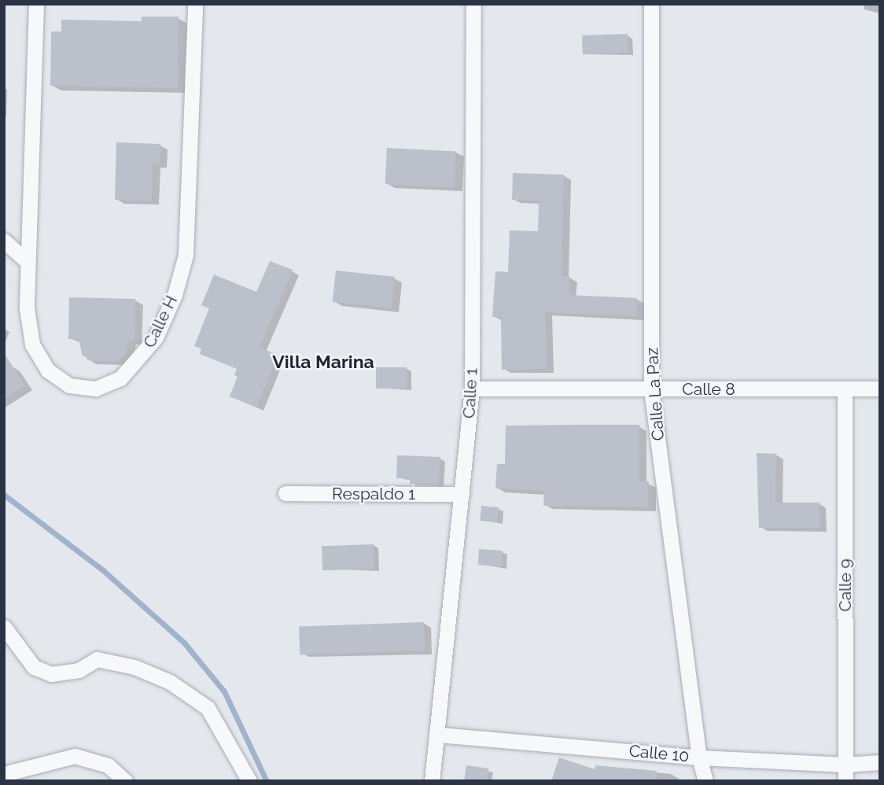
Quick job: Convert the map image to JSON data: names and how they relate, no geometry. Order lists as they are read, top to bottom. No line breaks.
{"streets":{"street":["Calle H","Calle 8","Calle 1","Calle La Paz","Respaldo 1","Calle 9","Calle 10"]},"crossings":[["Calle 8","Calle 1"],["Calle 8","Calle La Paz"],["Calle 8","Calle 9"],["Calle 1","Respaldo 1"],["Calle 1","Calle 10"],["Calle La Paz","Calle 10"],["Calle 9","Calle 10"]],"districts":["Villa Marina"]}
